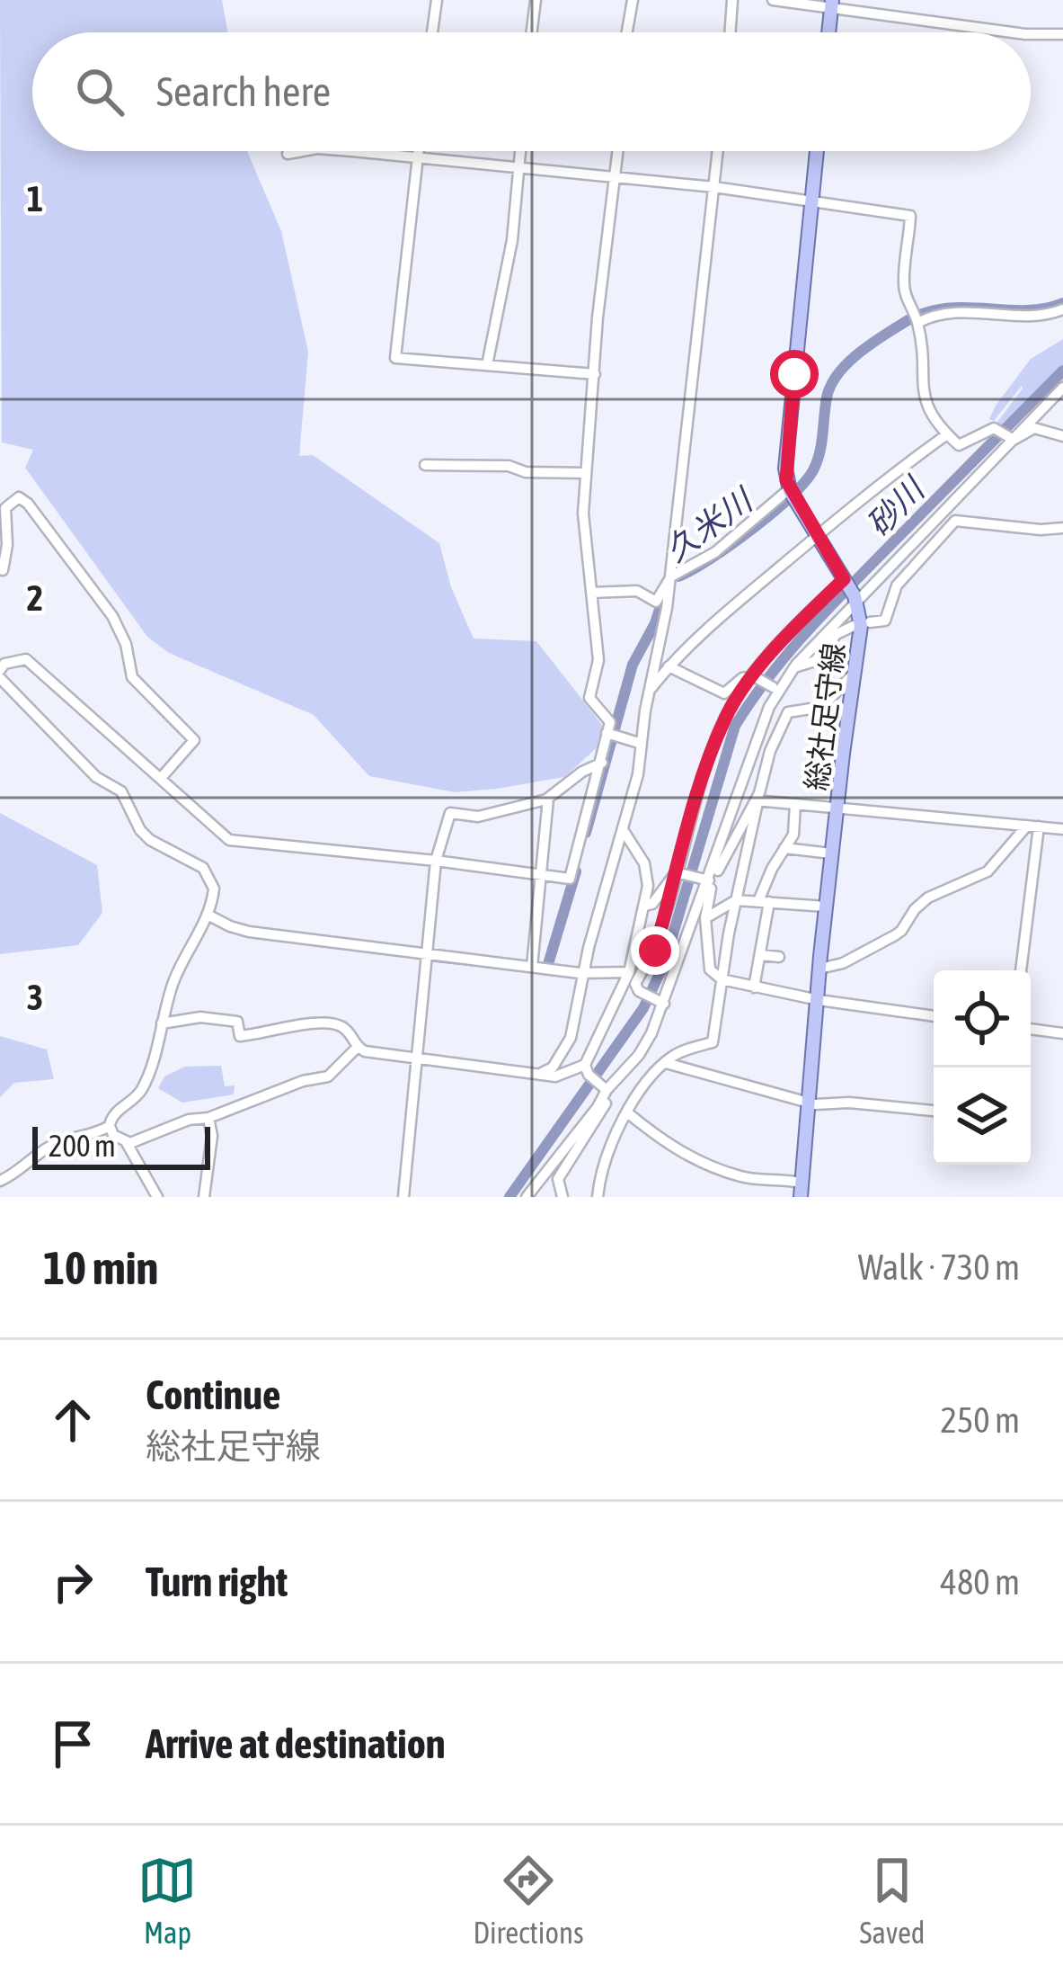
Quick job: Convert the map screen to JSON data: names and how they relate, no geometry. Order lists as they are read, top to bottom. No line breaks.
{"streets":{"main road":["総社足守線"]},"water":["砂川","久米川"],"scale_bar":"200 m","page":{"search":"Search here","scale":"200 m","heading":["10 min","Walk · 730 m"],"list":[["Continue","総社足守線","250 m"],["Turn right","480 m"],"Arrive at destination"],"nav":["Map","Directions","Saved"]},"grid":{"rows":["1","2","3"]}}
